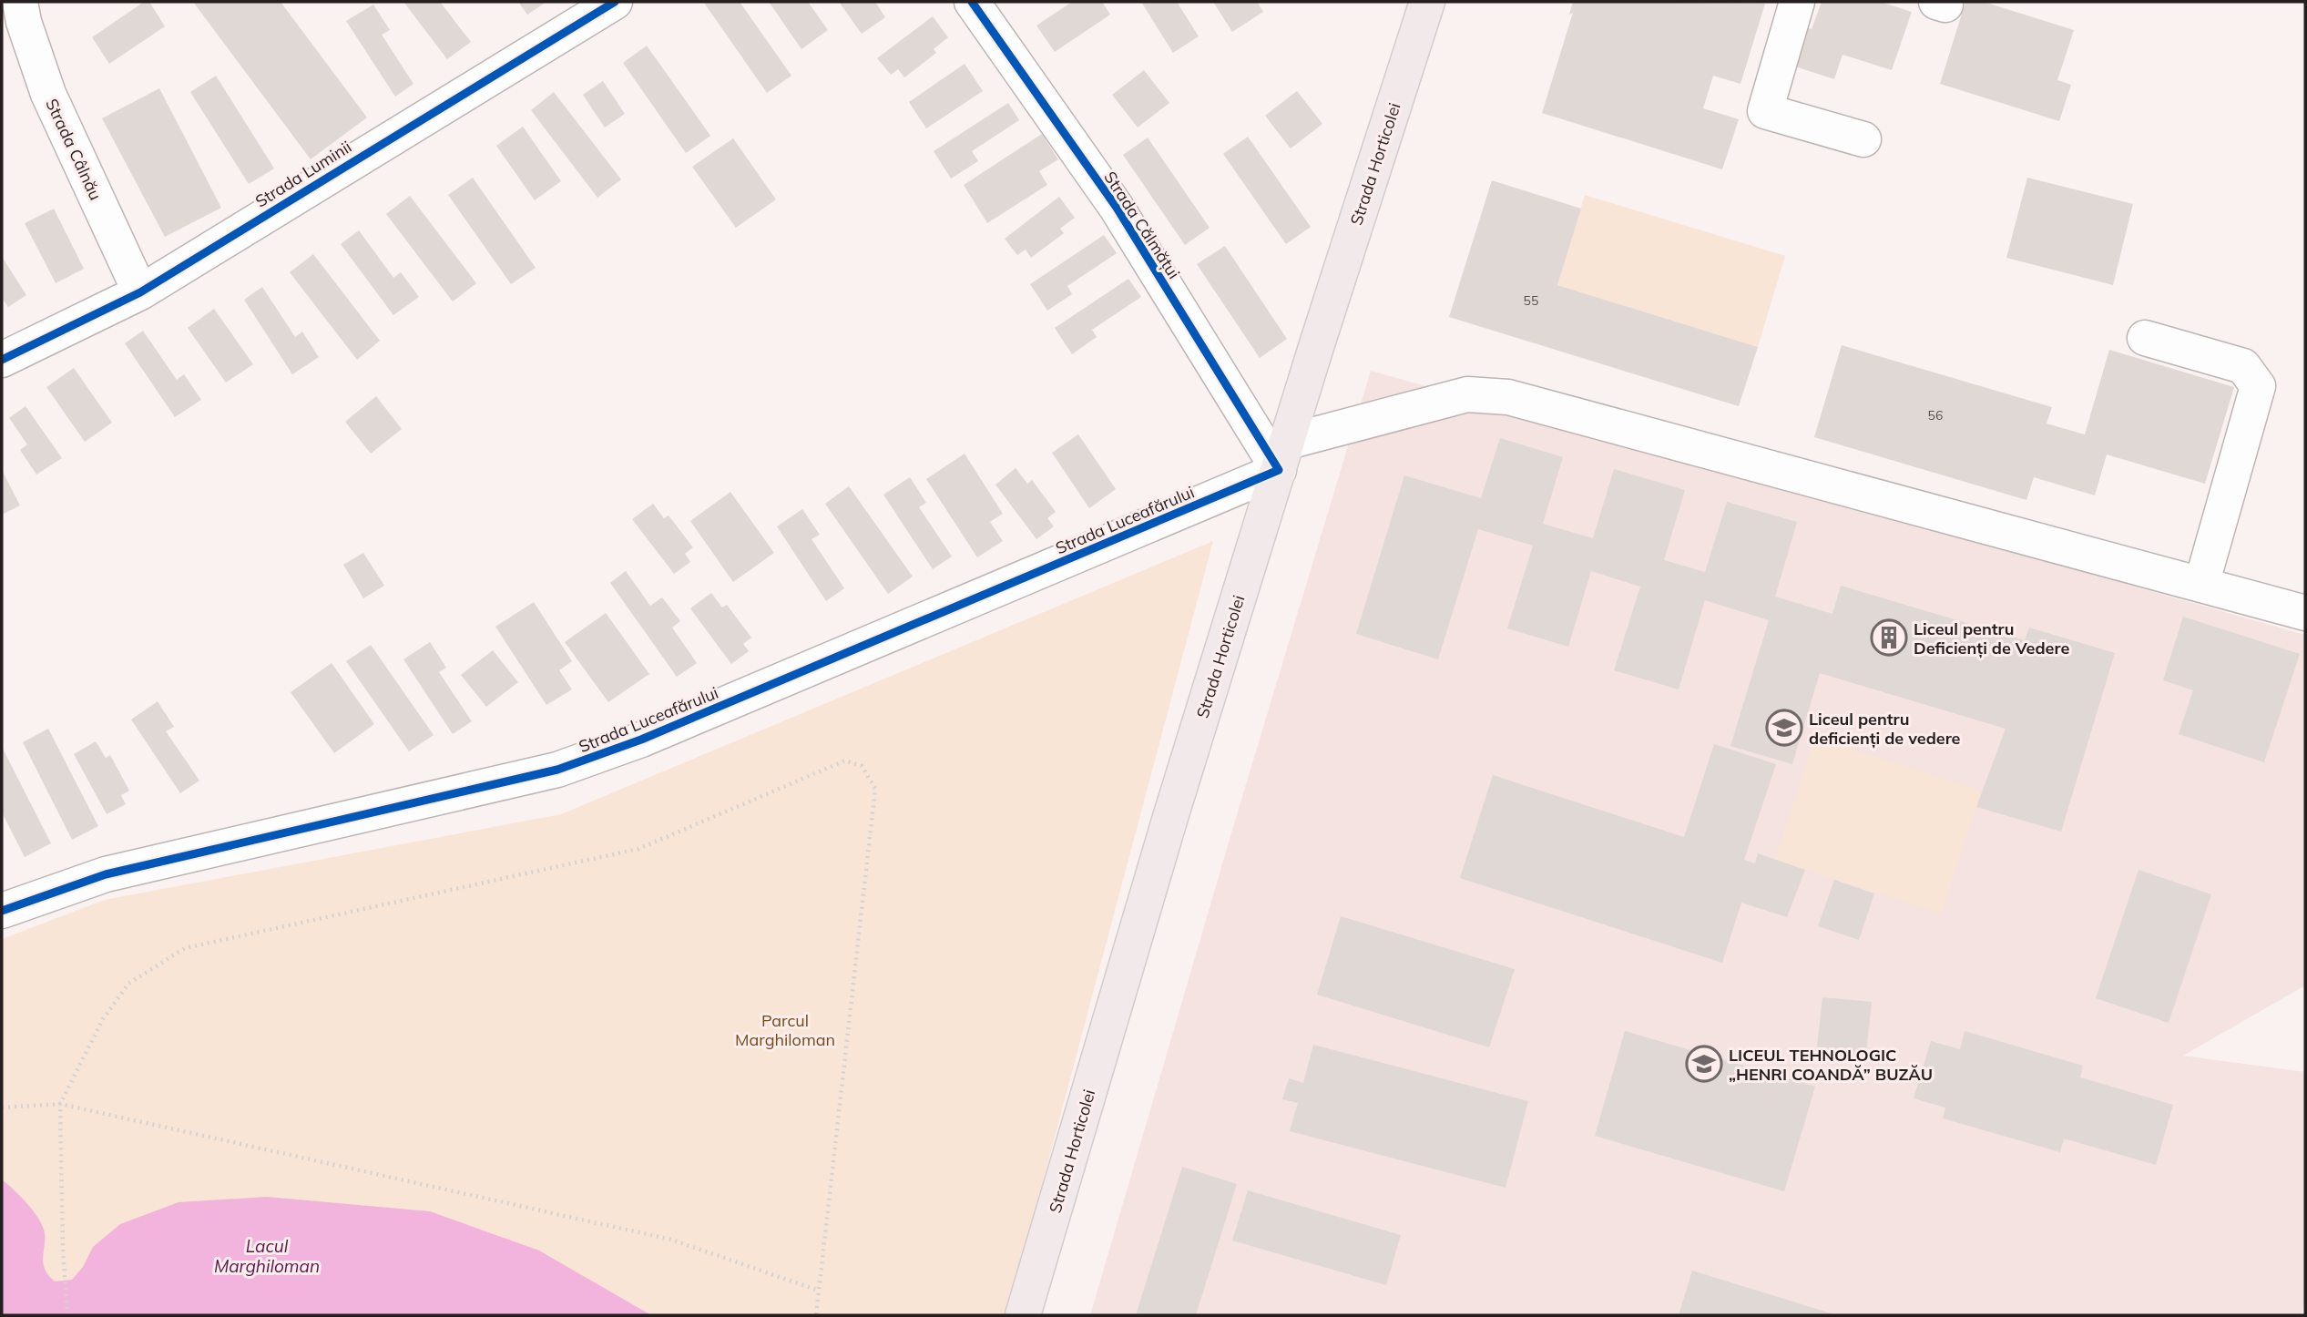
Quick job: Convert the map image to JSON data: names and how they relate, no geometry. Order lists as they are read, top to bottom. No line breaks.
{"streets":{"main road":["Strada Horticolei"],"street":["Strada Câlnău","Strada Luminii","Strada Călmățui","Strada Luceafărului"]},"crossings":[["Strada Câlnău","Strada Luminii"],["Strada Horticolei","Strada Călmățui"],["Strada Horticolei","Strada Luceafărului"],["Strada Călmățui","Strada Luceafărului"]],"water":["Lacul Marghiloman"],"parks":["Parcul Marghiloman"],"places":{"building":["Liceul pentru Deficienți de Vedere"],"school or university":["Liceul pentru deficienți de vedere","LICEUL TEHNOLOGIC „HENRI COANDĂ” BUZĂU"]},"house_numbers":["55","56"]}
